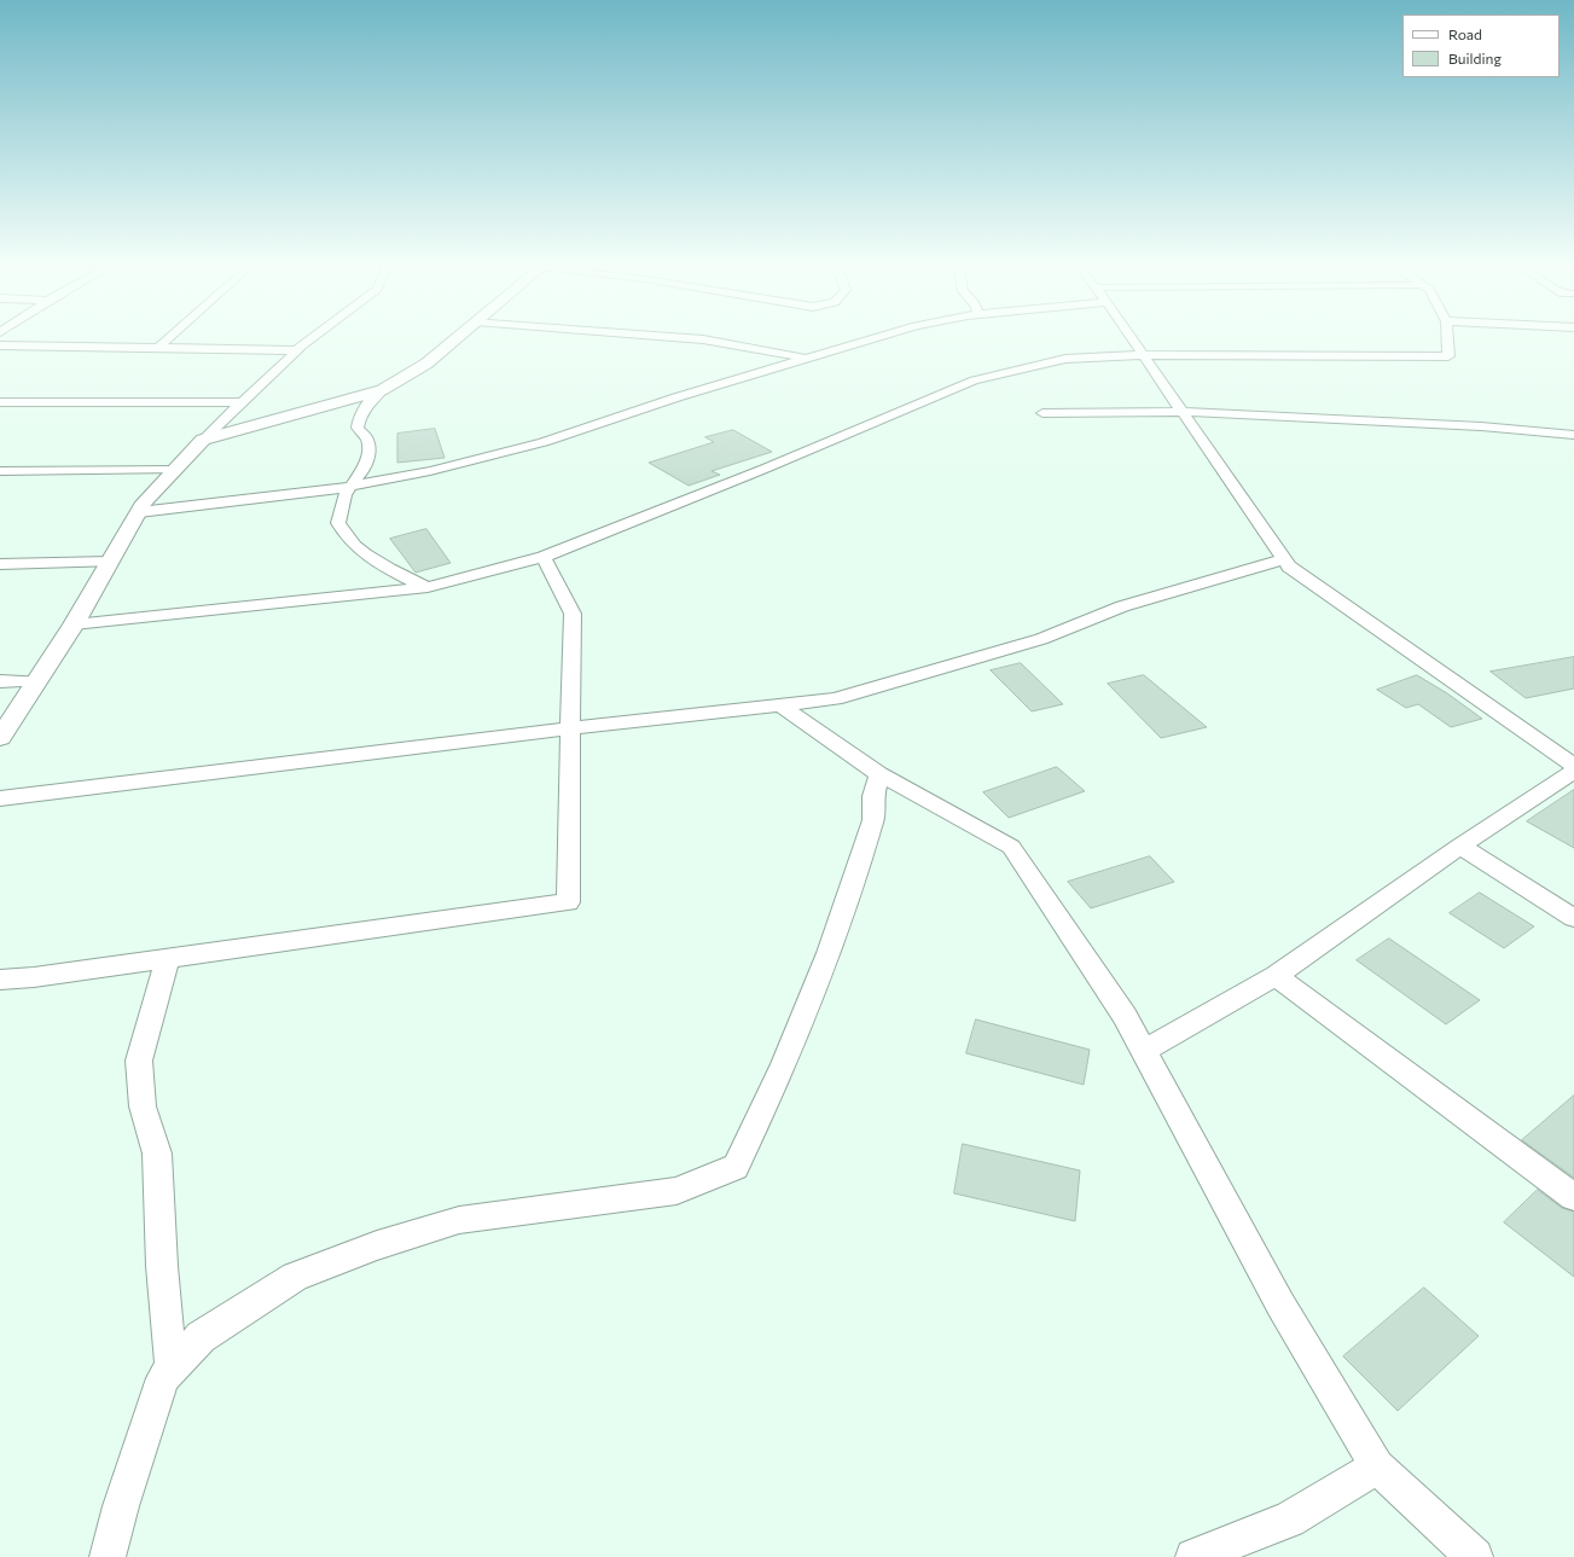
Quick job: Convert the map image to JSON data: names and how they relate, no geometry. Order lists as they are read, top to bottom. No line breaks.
{"legend":["Road","Building"]}
